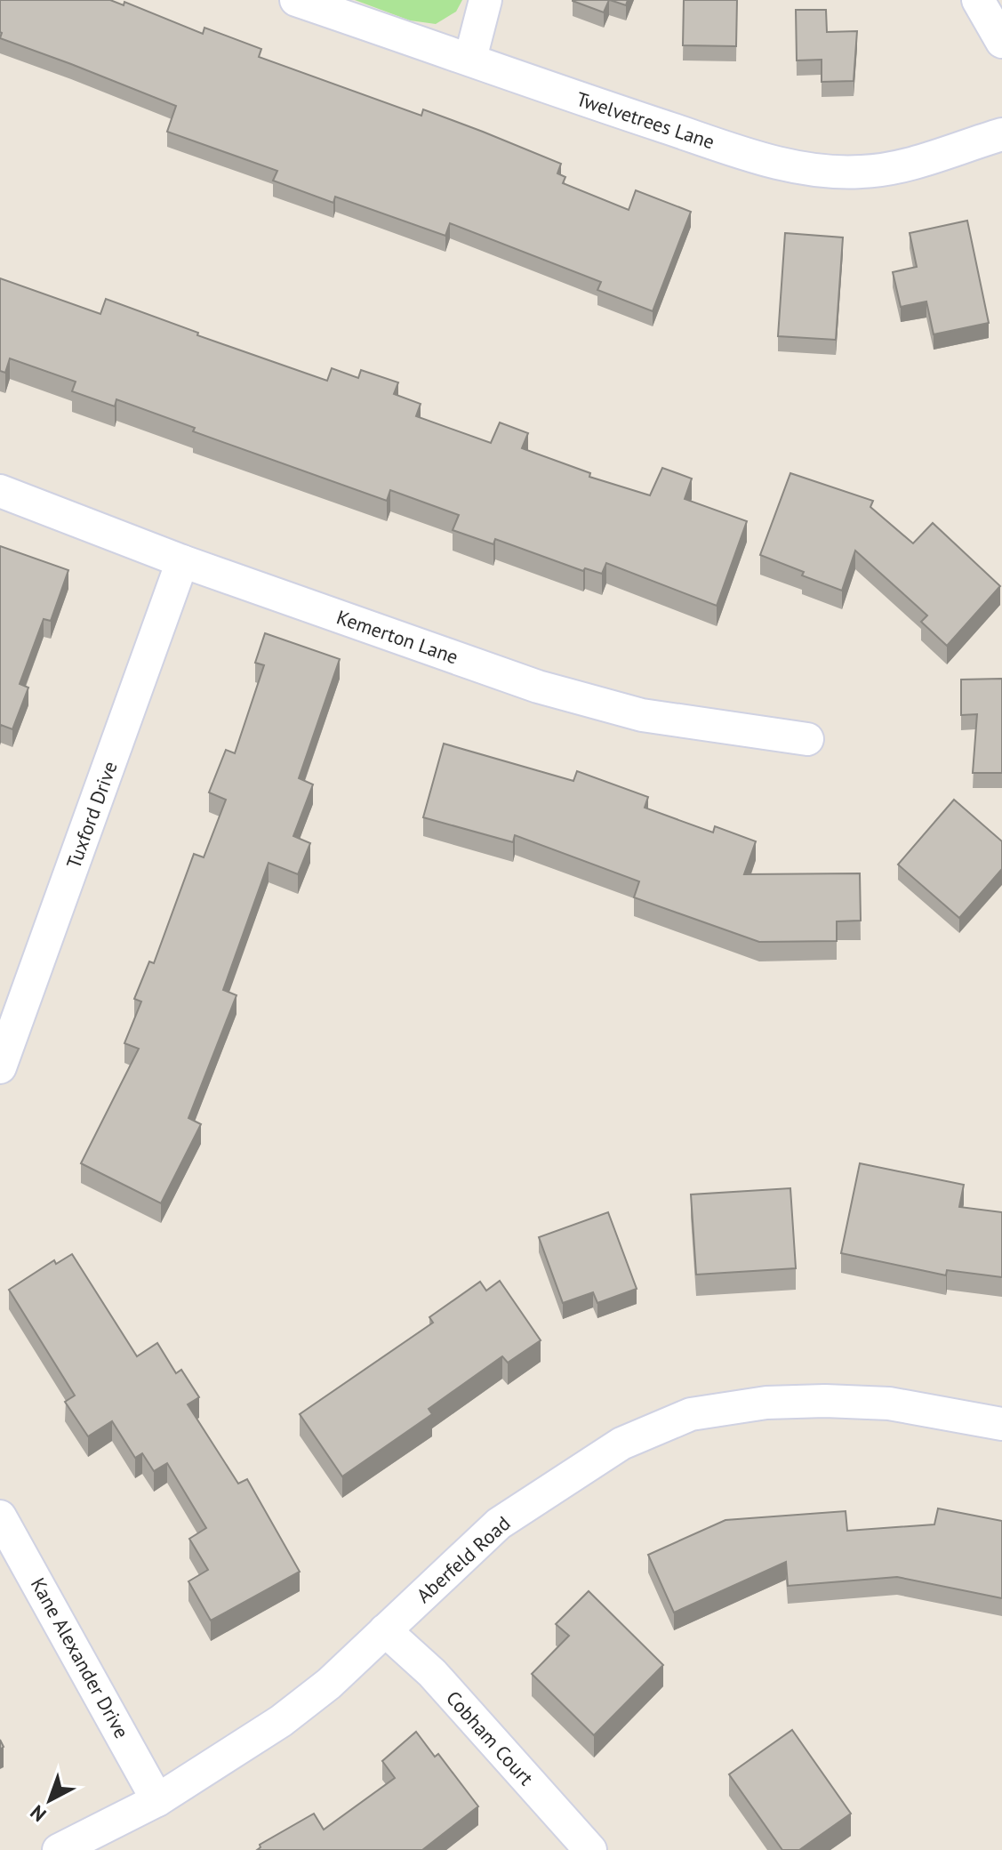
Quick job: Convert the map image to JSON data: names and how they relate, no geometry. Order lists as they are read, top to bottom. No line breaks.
{"streets":{"street":["Twelvetrees Lane","Kemerton Lane","Tuxford Drive","Aberfeld Road","Kane Alexander Drive","Cobham Court"]},"crossings":[["Kemerton Lane","Tuxford Drive"],["Aberfeld Road","Kane Alexander Drive"],["Aberfeld Road","Cobham Court"]],"north":"bottom left"}
